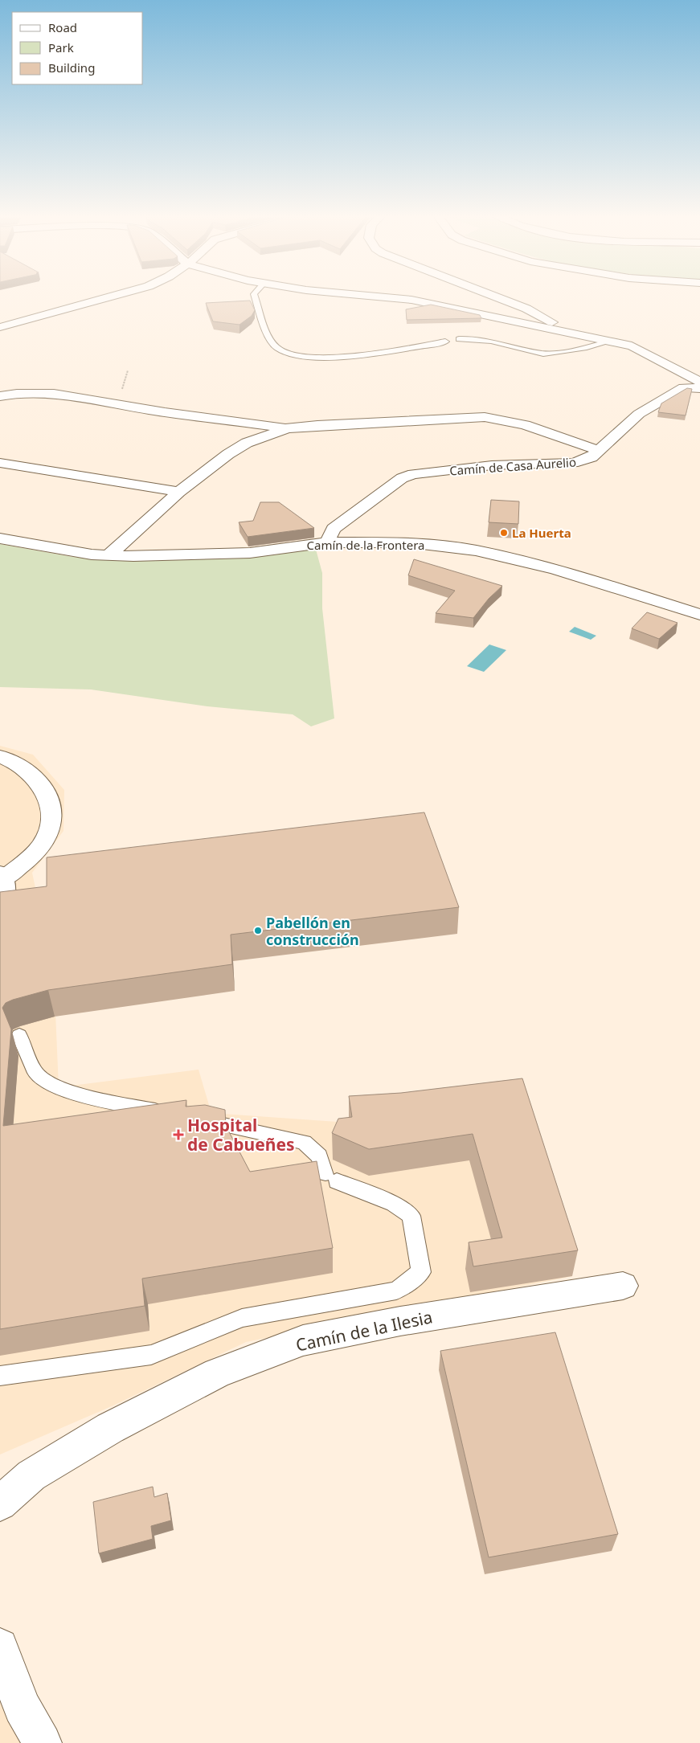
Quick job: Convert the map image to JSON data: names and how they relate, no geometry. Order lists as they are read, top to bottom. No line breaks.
{"streets":{"street":["Camín de Casa Aurelio","Camín de la Frontera","Camín de la Ilesia"]},"crossings":[["Camín de Casa Aurelio","Camín de la Frontera"]],"places":{"other":["La Huerta","Pabellón en construcción"],"health":["Hospital de Cabueñes"]},"legend":["Road","Park","Building"]}
